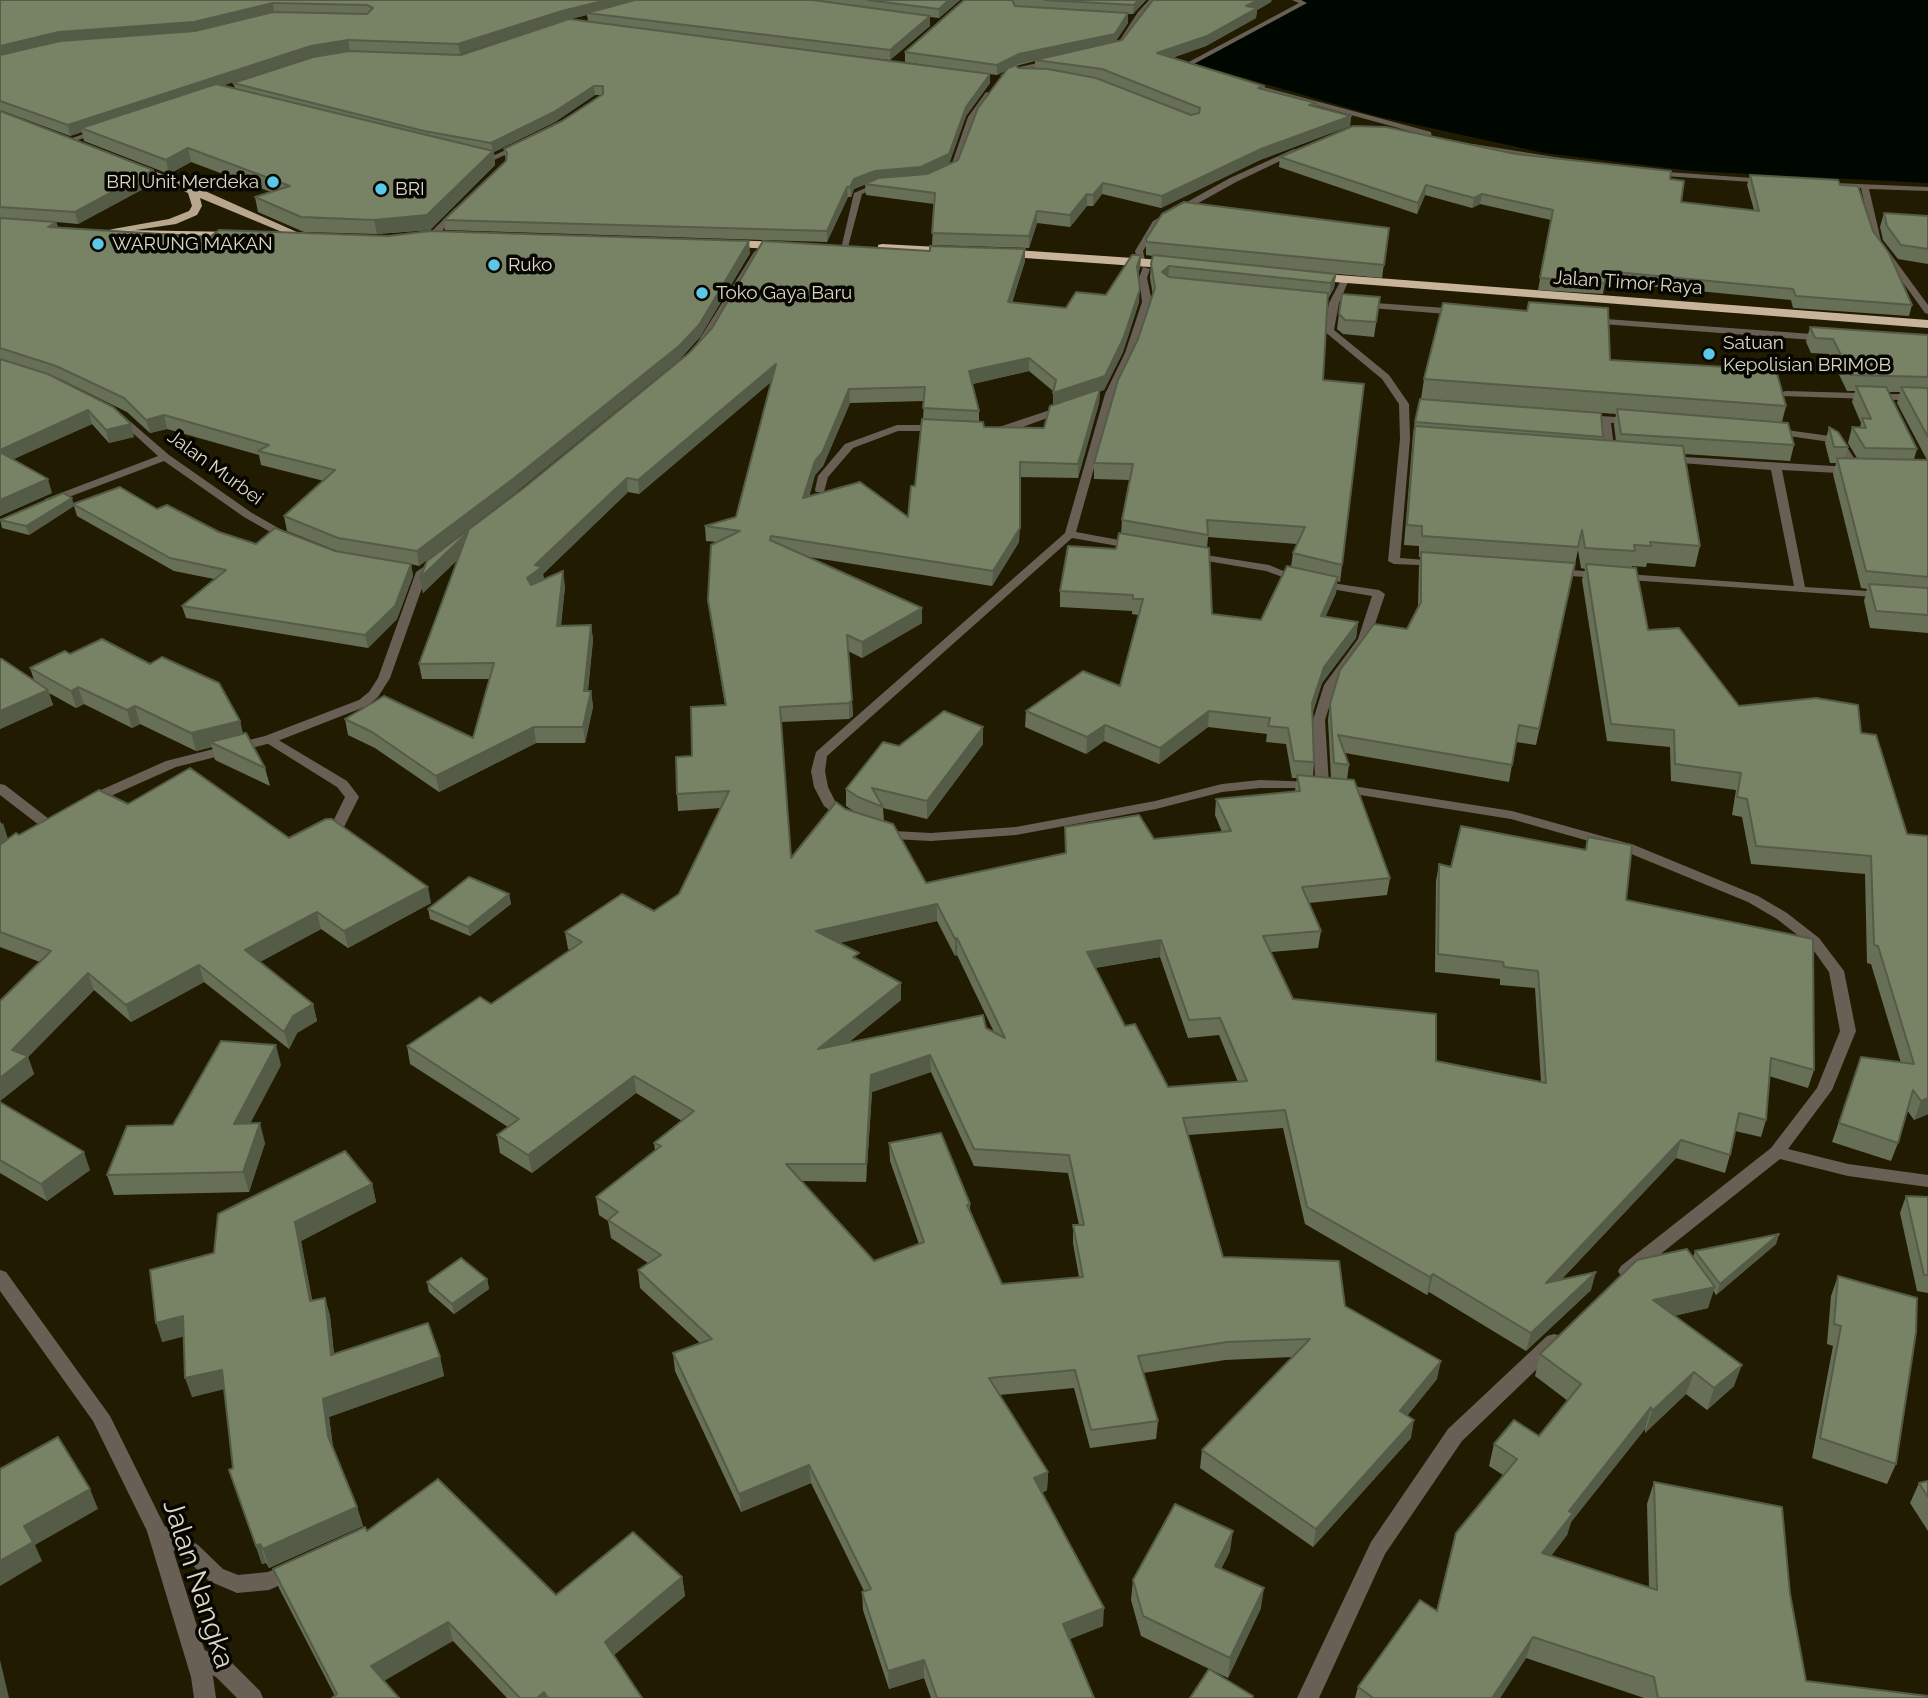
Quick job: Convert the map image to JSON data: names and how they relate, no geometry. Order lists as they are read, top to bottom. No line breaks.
{"streets":{"highway":["Jalan Timor Raya"],"street":["Jalan Murbei","Jalan Nangka"]},"places":["BRI Unit Merdeka","BRI","WARUNG MAKAN","Ruko","Toko Gaya Baru","Satuan Kepolisian BRIMOB"]}
